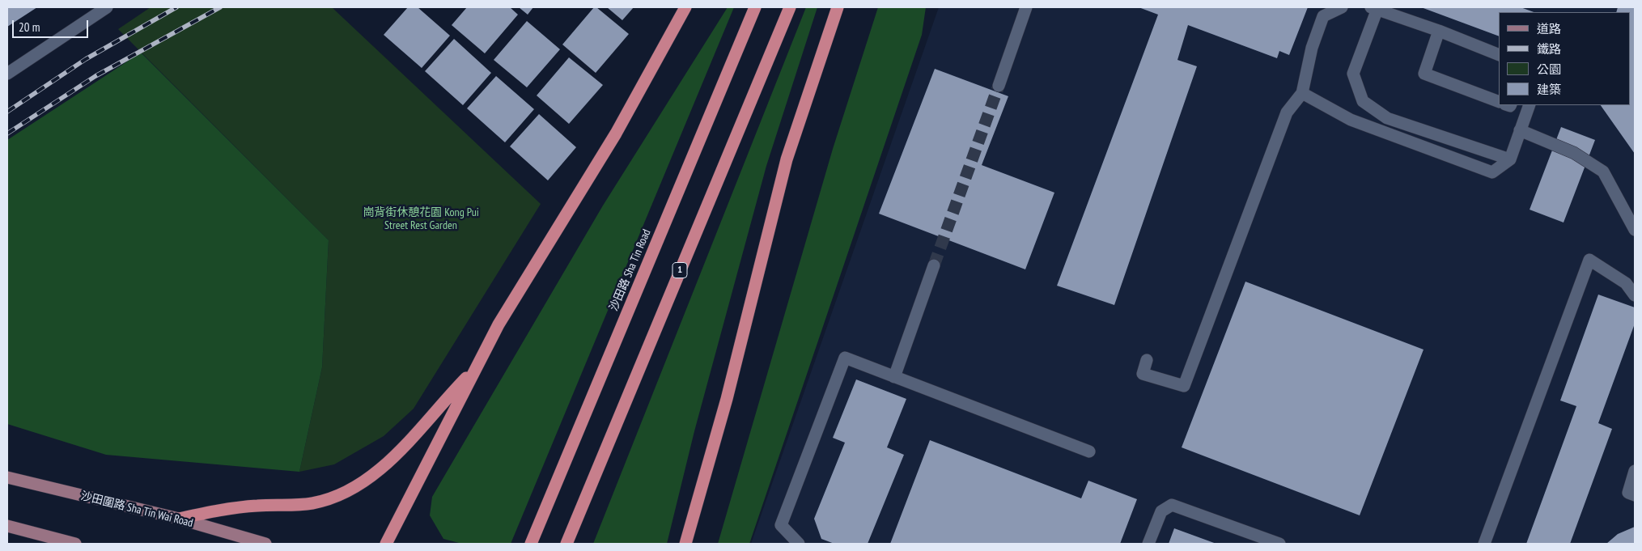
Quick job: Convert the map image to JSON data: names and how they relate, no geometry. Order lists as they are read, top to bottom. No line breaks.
{"streets":{"highway":["沙田路 Sha Tin Road","1"],"main road":["沙田圍路 Sha Tin Wai Road"]},"parks":["崗背街休憩花園 Kong Pui Street Rest Garden"],"legend":["道路","鐵路","公園","建築"],"scale_bar":"20 m"}
